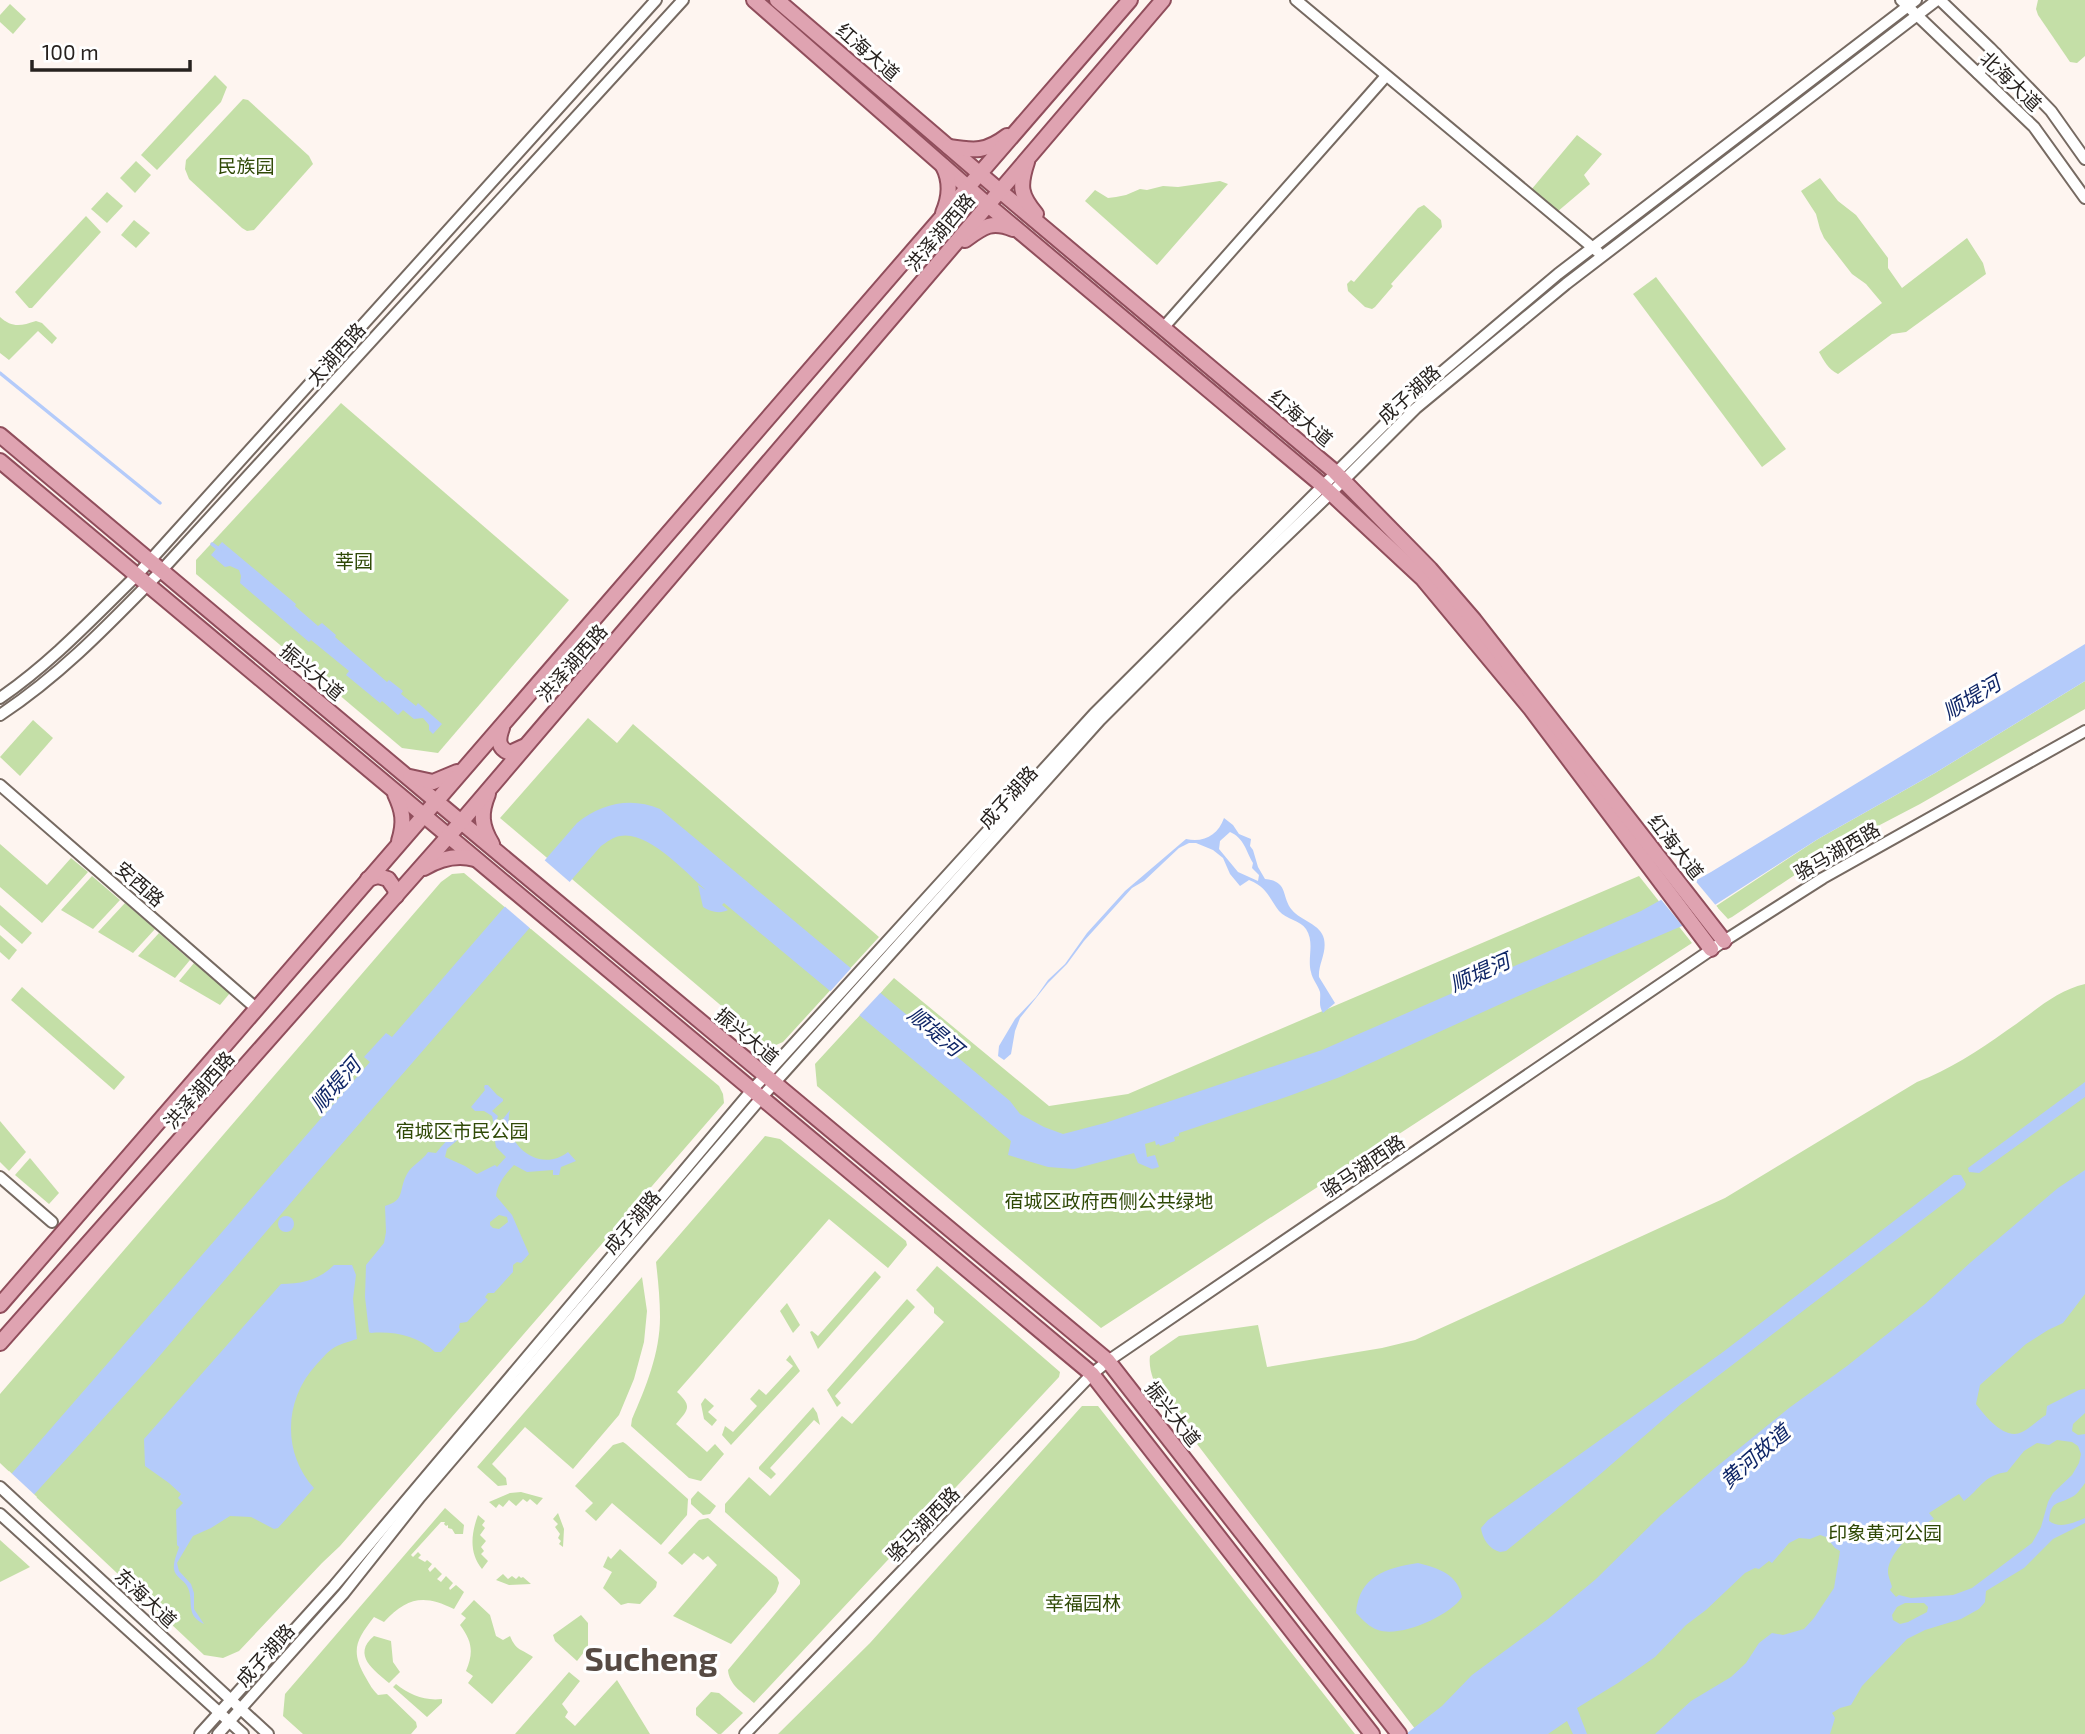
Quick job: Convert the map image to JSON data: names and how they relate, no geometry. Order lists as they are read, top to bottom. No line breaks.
{"streets":{"main road":["红海大道","洪泽湖西路","振兴大道"],"street":["北海大道","太湖西路","成子湖路","骆马湖西路","安西路","东海大道"]},"crossings":[["红海大道","洪泽湖西路"],["红海大道","成子湖路"],["红海大道","骆马湖西路"],["北海大道","成子湖路"],["洪泽湖西路","振兴大道"],["洪泽湖西路","安西路"],["太湖西路","振兴大道"],["成子湖路","振兴大道"],["成子湖路","东海大道"],["振兴大道","骆马湖西路"]],"districts":["Sucheng"],"water":["顺堤河","黄河故道"],"parks":["民族园","莘园","宿城区市民公园","宿城区政府西侧公共绿地","印象黄河公园","幸福园林"],"scale_bar":"100 m"}
